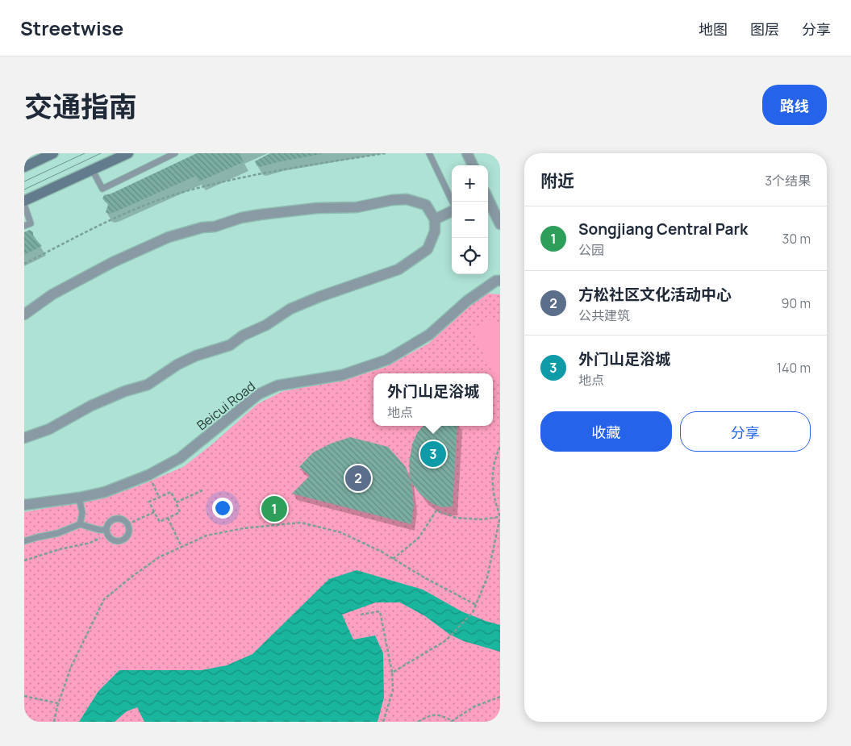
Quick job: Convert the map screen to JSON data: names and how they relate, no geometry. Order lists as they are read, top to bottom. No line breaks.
{"streets":{"street":["Beicui Road"]},"page":{"header":"Streetwise","nav":["地图","图层","分享"],"title":"交通指南","buttons":["路线",["收藏","分享"]],"heading":["附近","3个结果"],"map_buttons":["+","−"],"list":[{"mark":"1","name":"Songjiang Central Park","note":"公园","value":"30 m"},{"mark":"2","name":"方松社区文化活动中心","note":"公共建筑","value":"90 m"},{"mark":"3","name":"外门山足浴城","note":"地点","value":"140 m"}],"popup":["外门山足浴城","地点"],"pins":["3","2","1"]}}
